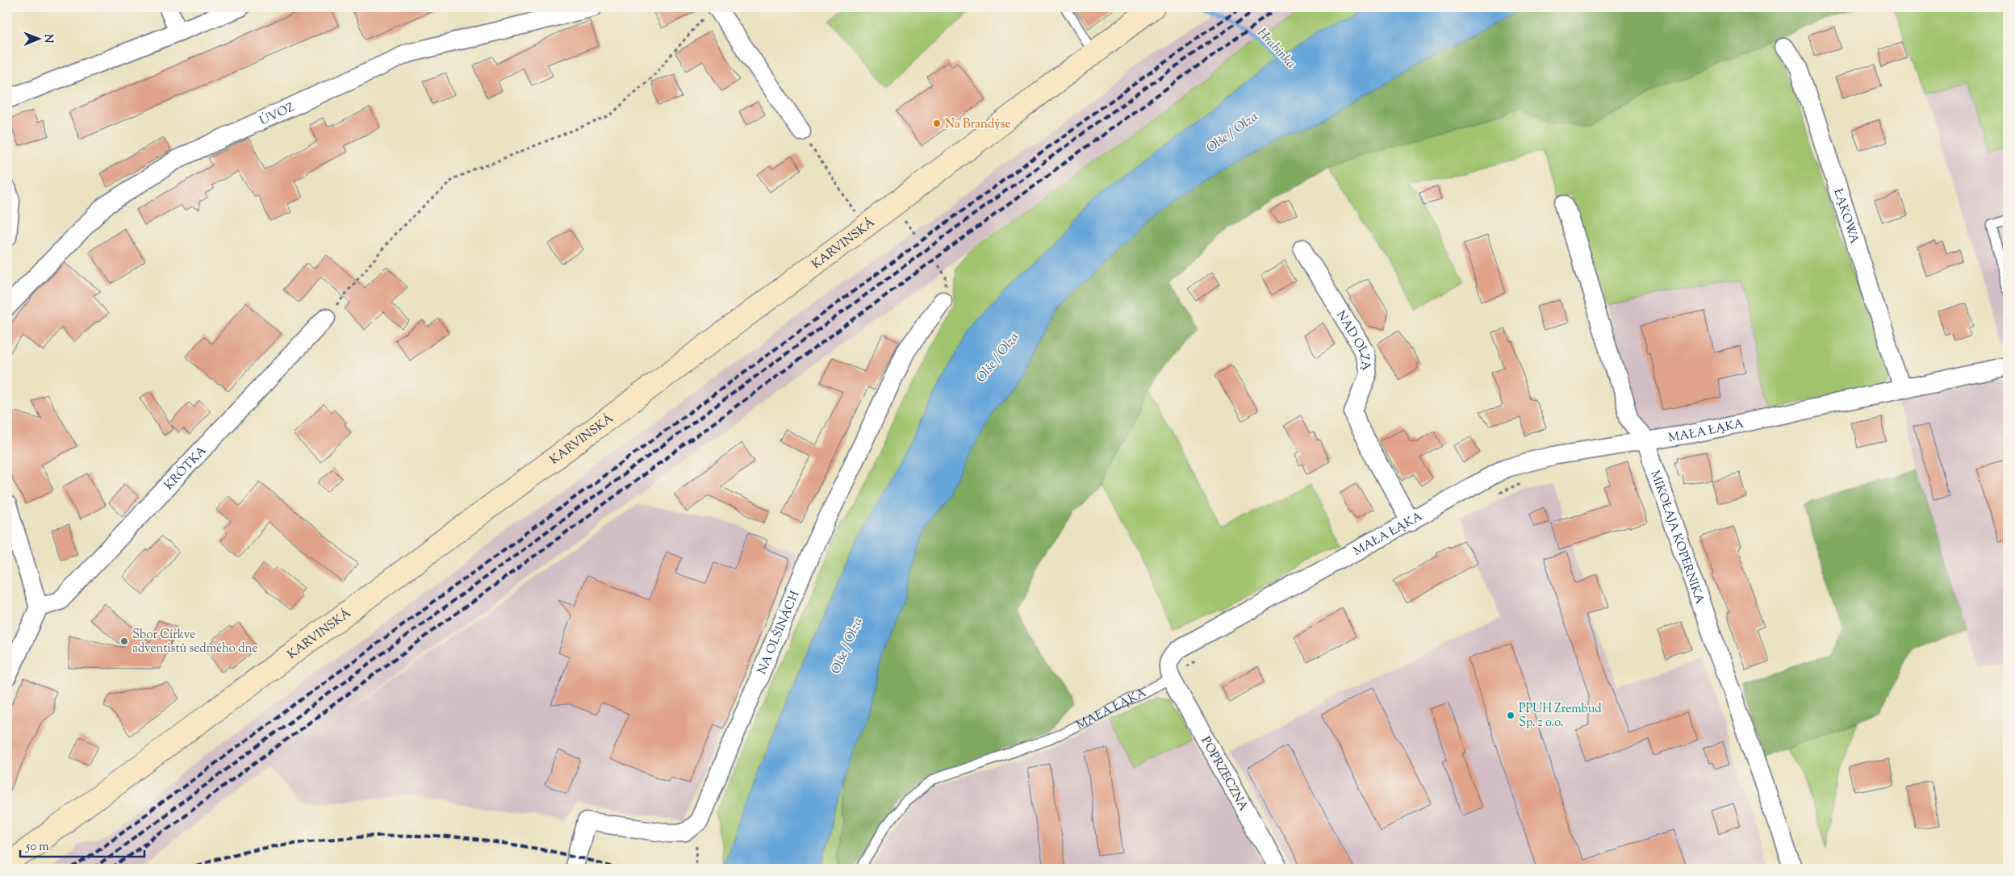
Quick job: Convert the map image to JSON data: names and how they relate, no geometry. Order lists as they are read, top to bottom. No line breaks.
{"streets":{"main road":["KARVINSKÁ"],"street":["ÚVOZ","ŁĄKOWA","NAD OLZĄ","MAŁA ŁĄKA","KRÓTKA","MIKOŁAJA KOPERNIKA","NA OLŠINÁCH","POPRZECZNA"]},"crossings":[["ŁĄKOWA","MAŁA ŁĄKA"],["NAD OLZĄ","MAŁA ŁĄKA"],["MAŁA ŁĄKA","MIKOŁAJA KOPERNIKA"],["MAŁA ŁĄKA","POPRZECZNA"]],"water":["Hrabinka","Olše / Olza"],"places":["Na Brandýse","Sbor Církve adventistů sedmého dne","PPUH Zrembud Sp. z o.o."],"scale_bar":"50 m","north":"right"}
